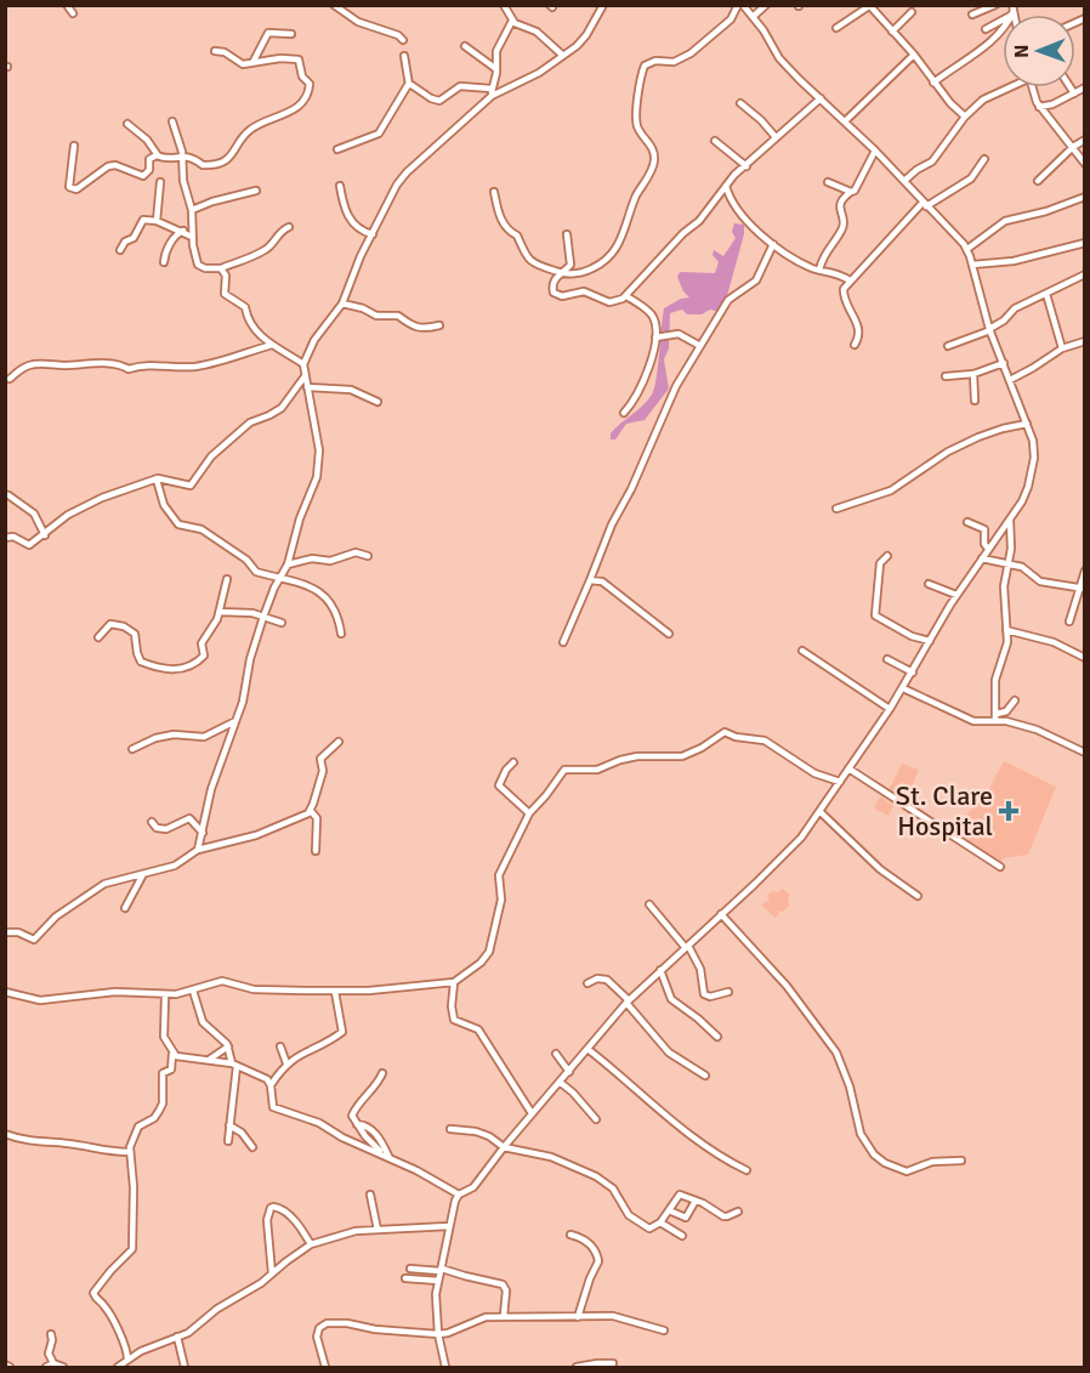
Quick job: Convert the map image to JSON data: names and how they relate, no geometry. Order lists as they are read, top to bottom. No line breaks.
{"places":{"health":["St. Clare Hospital"]},"north":"left"}
